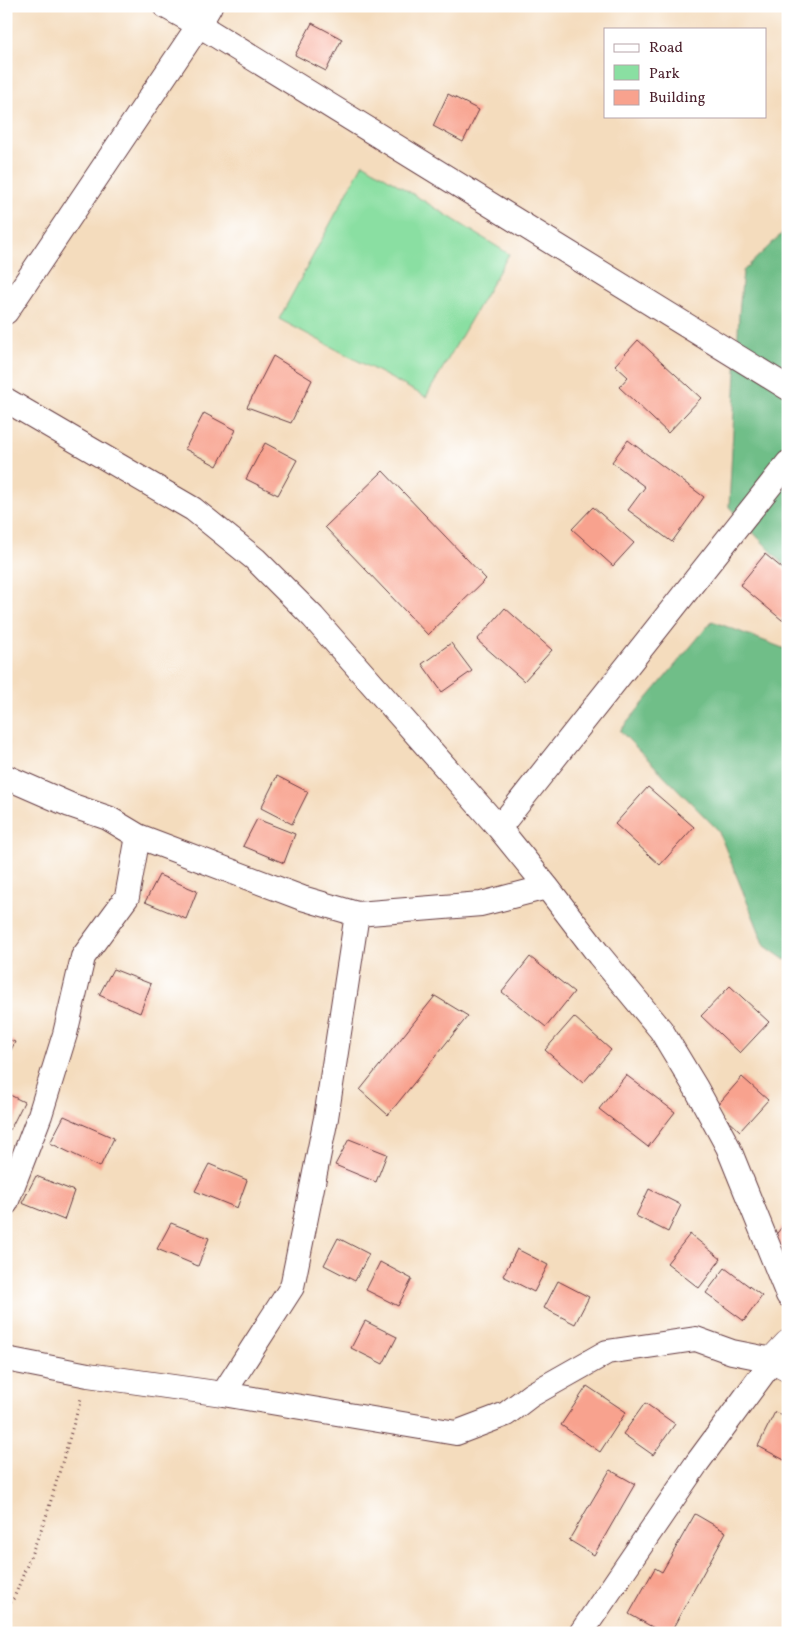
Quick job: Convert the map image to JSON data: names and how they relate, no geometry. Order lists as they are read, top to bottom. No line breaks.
{"legend":["Road","Park","Building"]}
